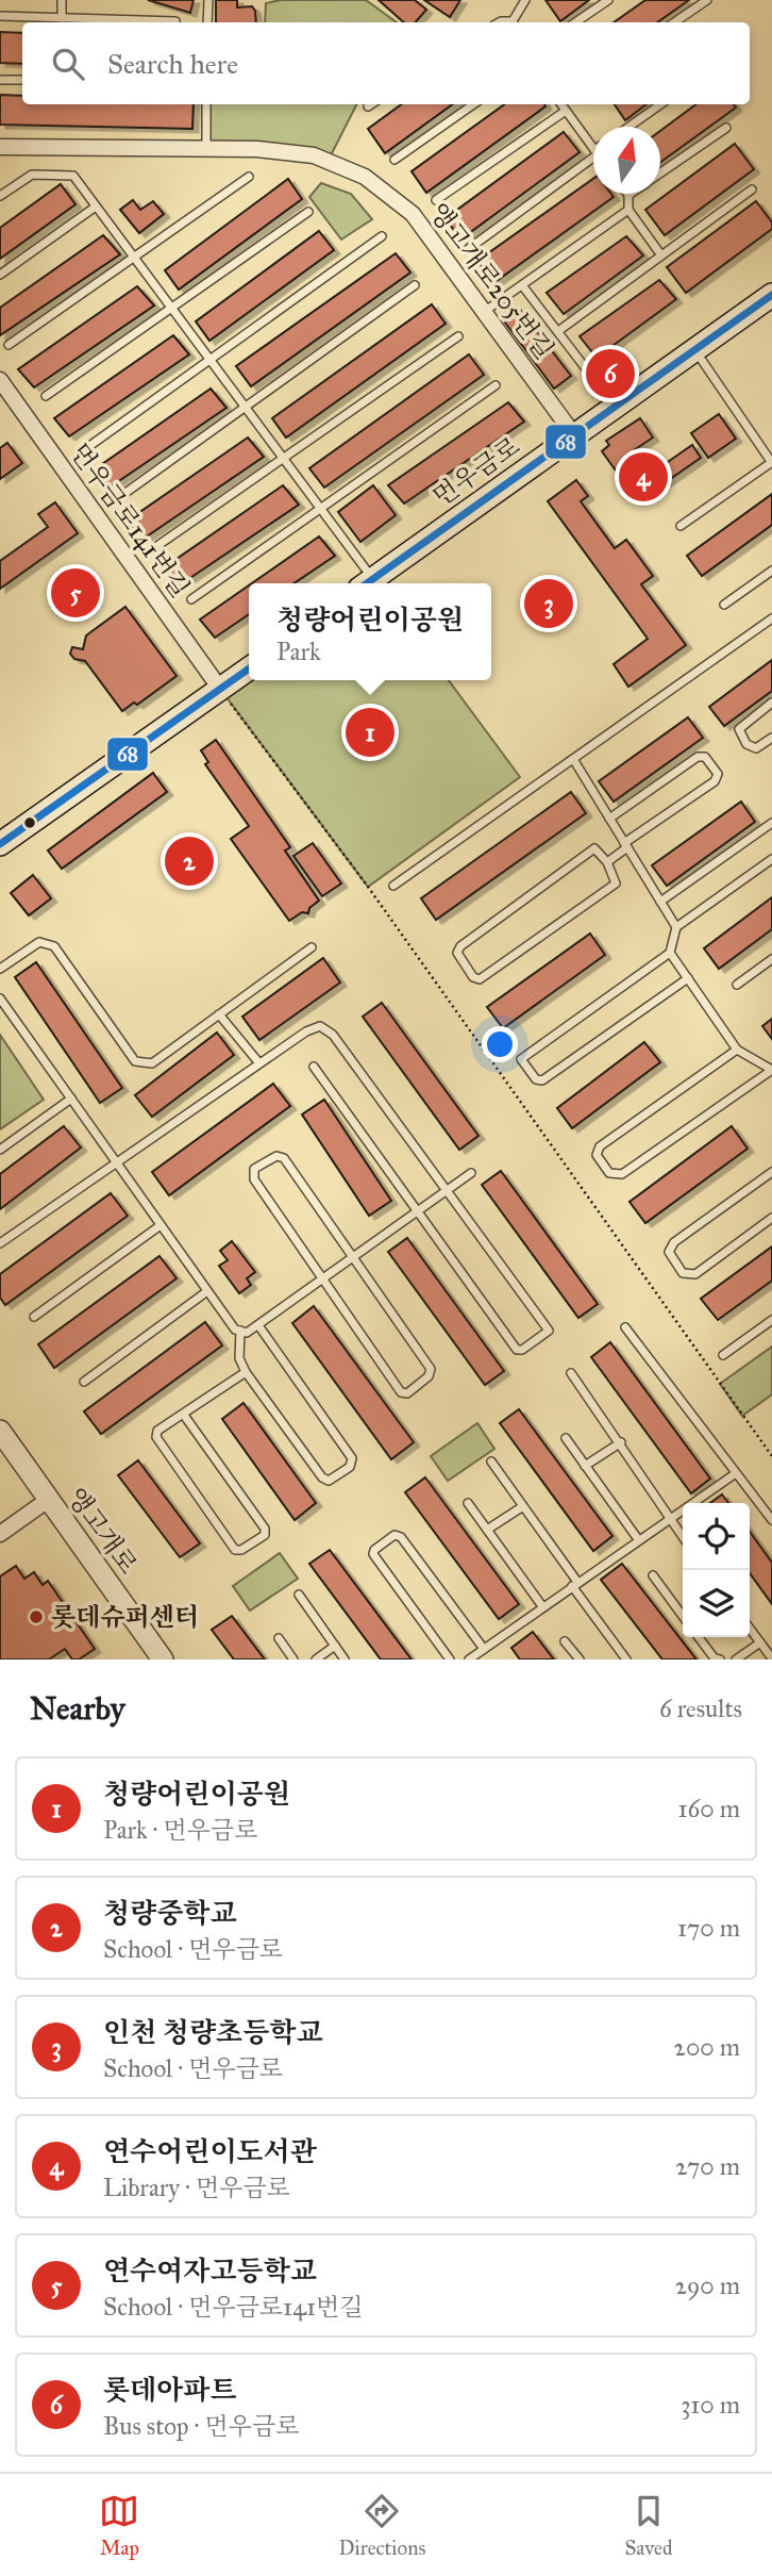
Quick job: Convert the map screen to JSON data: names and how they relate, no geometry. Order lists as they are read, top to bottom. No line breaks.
{"streets":{"main road":["먼우금로"],"street":["앵고개로205번길","먼우금로141번길","앵고개로"]},"crossings":[["앵고개로205번길","먼우금로"]],"places":["롯데슈퍼센터"],"lines":["transit line 68"],"north":"top","page":{"search":"Search here","pins":["6","4","5","3","1","2"],"popup":["청량어린이공원","Park"],"heading":["Nearby","6 results"],"list":[{"mark":"1","name":"청량어린이공원","note":"Park · 먼우금로","value":"160 m"},{"mark":"2","name":"청량중학교","note":"School · 먼우금로","value":"170 m"},{"mark":"3","name":"인천 청량초등학교","note":"School · 먼우금로","value":"200 m"},{"mark":"4","name":"연수어린이도서관","note":"Library · 먼우금로","value":"270 m"},{"mark":"5","name":"연수여자고등학교","note":"School · 먼우금로141번길","value":"290 m"},{"mark":"6","name":"롯데아파트","note":"Bus stop · 먼우금로","value":"310 m"}],"nav":["Map","Directions","Saved"]}}
